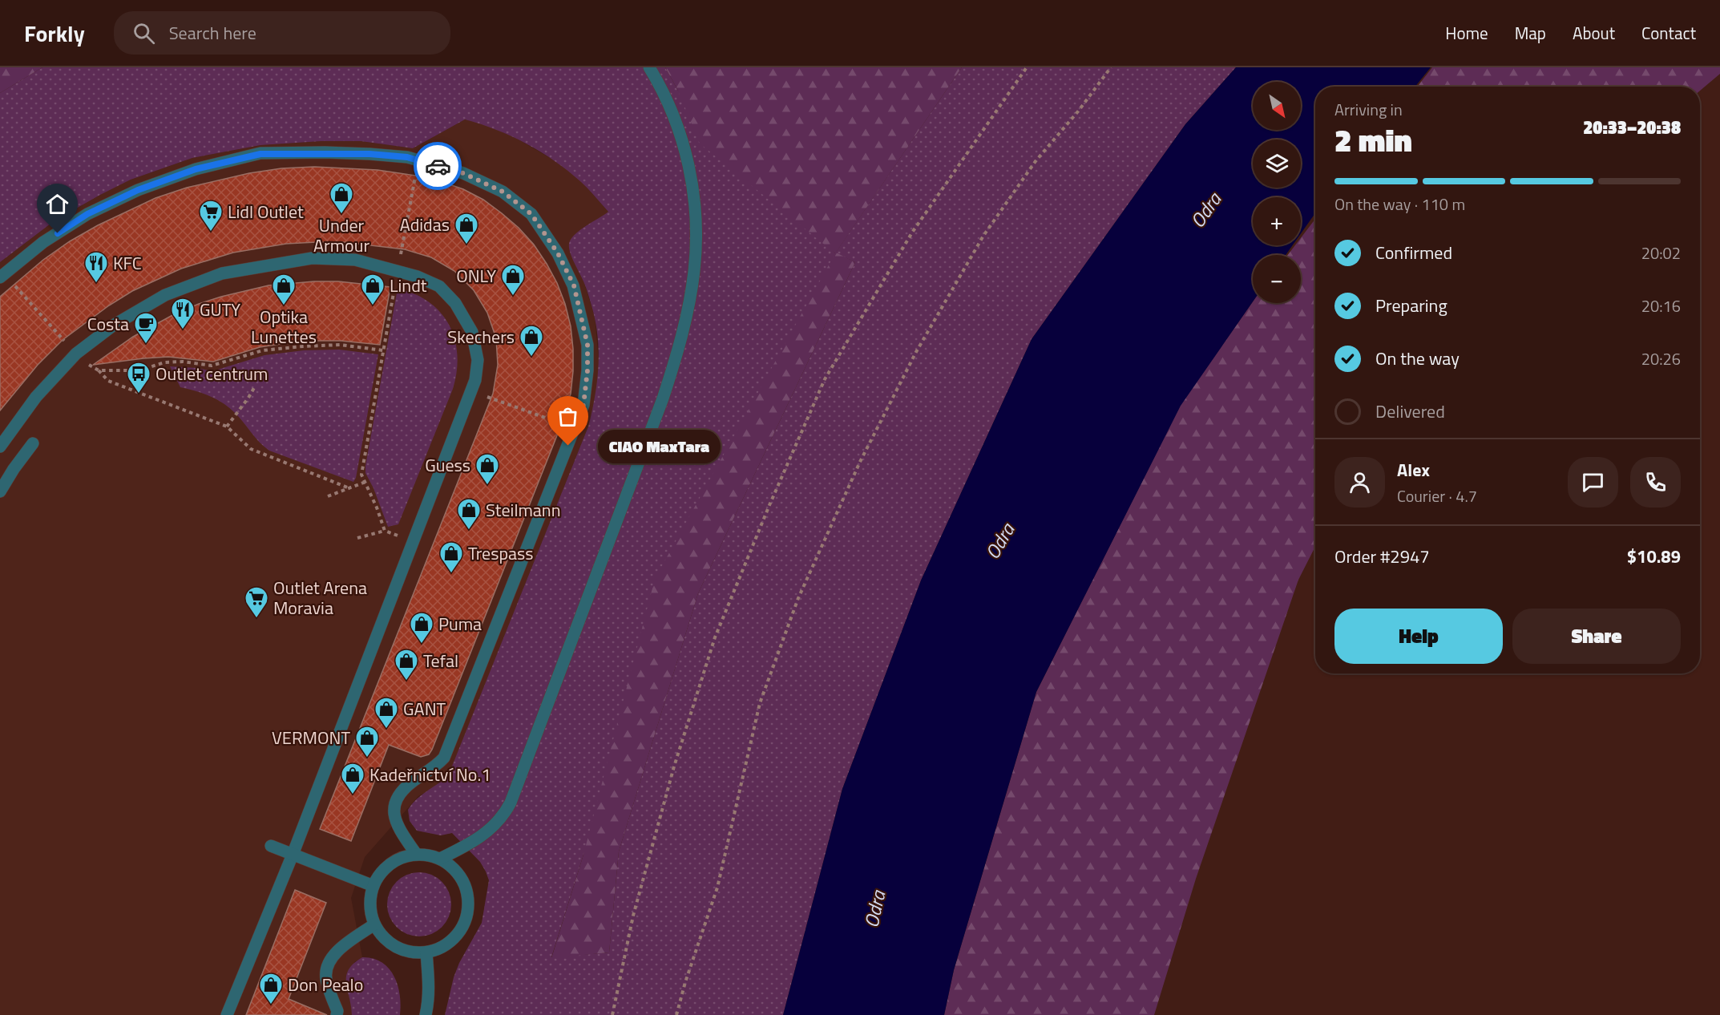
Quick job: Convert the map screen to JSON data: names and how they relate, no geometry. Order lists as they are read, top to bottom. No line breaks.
{"water":["Odra"],"places":{"shop":["Under Armour","Adidas","ONLY","Optika Lunettes","Lindt","Skechers","Guess","Steilmann","Trespass","Puma","Tefal","GANT","VERMONT","Kadeřnictví No.1","Don Pealo"],"supermarket":["Lidl Outlet","Outlet Arena Moravia"],"restaurant":["KFC","GUTY"],"cafe":["Costa"],"bus stop":["Outlet centrum"],"other":["CIAO MaxTara"]},"north":"bottom right","page":{"header":"Forkly","search":"Search here","nav":["Home","Map","About","Contact"],"map_buttons":["+","−"],"heading":["2 min","Arriving in","20:33–20:38"],"panel":["Alex","Courier · 4.7","Order #2947","$10.89"],"bar":"On the way · 110 m","list":[["Confirmed","20:02"],["Preparing","20:16"],["On the way","20:26"],"Delivered"],"bubble":"CIAO MaxTara","buttons":["Help","Share"]}}
